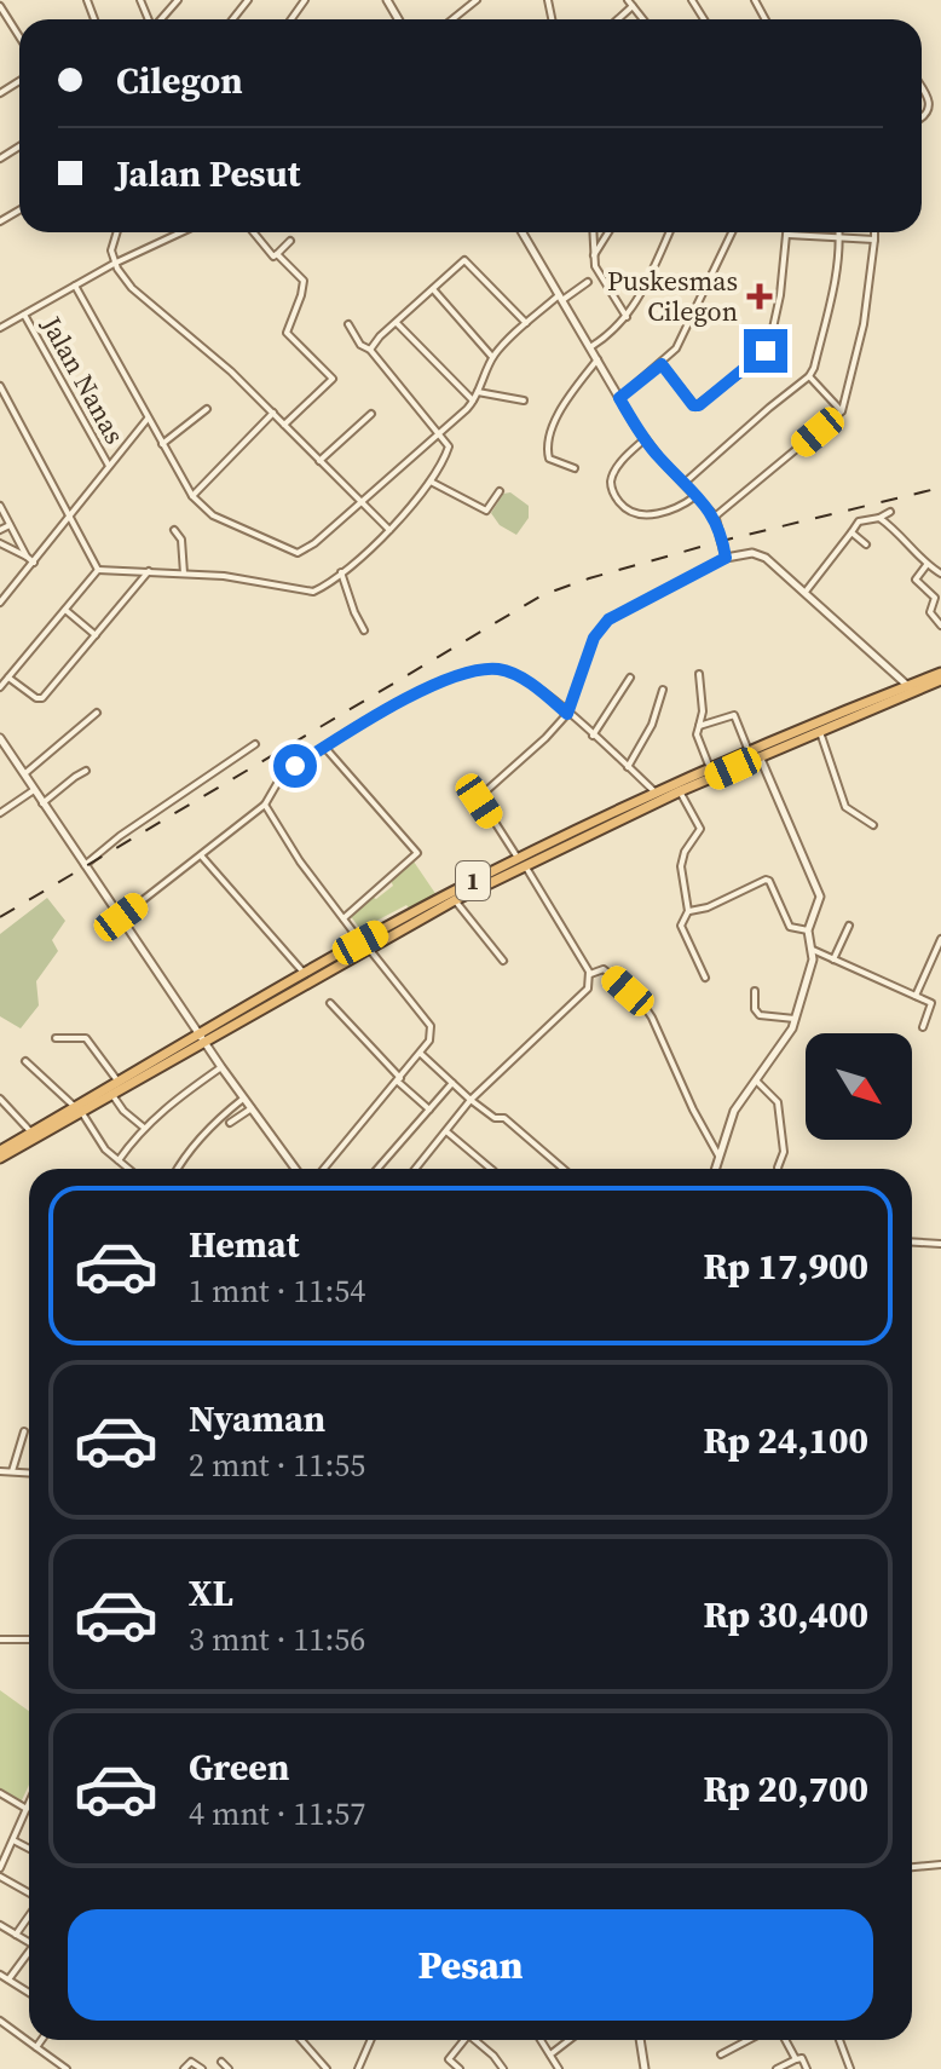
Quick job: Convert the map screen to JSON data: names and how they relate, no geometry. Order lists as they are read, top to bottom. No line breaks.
{"streets":{"highway":["1"],"street":["Jalan Nanas"]},"places":{"health":["Puskesmas Cilegon"]},"north":"bottom right","page":{"banner":["Cilegon","Jalan Pesut"],"list":[{"name":"Hemat","note":"1 mnt · 11:54","value":"Rp 17,900"},{"name":"Nyaman","note":"2 mnt · 11:55","value":"Rp 24,100"},{"name":"XL","note":"3 mnt · 11:56","value":"Rp 30,400"},{"name":"Green","note":"4 mnt · 11:57","value":"Rp 20,700"}],"buttons":"Pesan"}}
